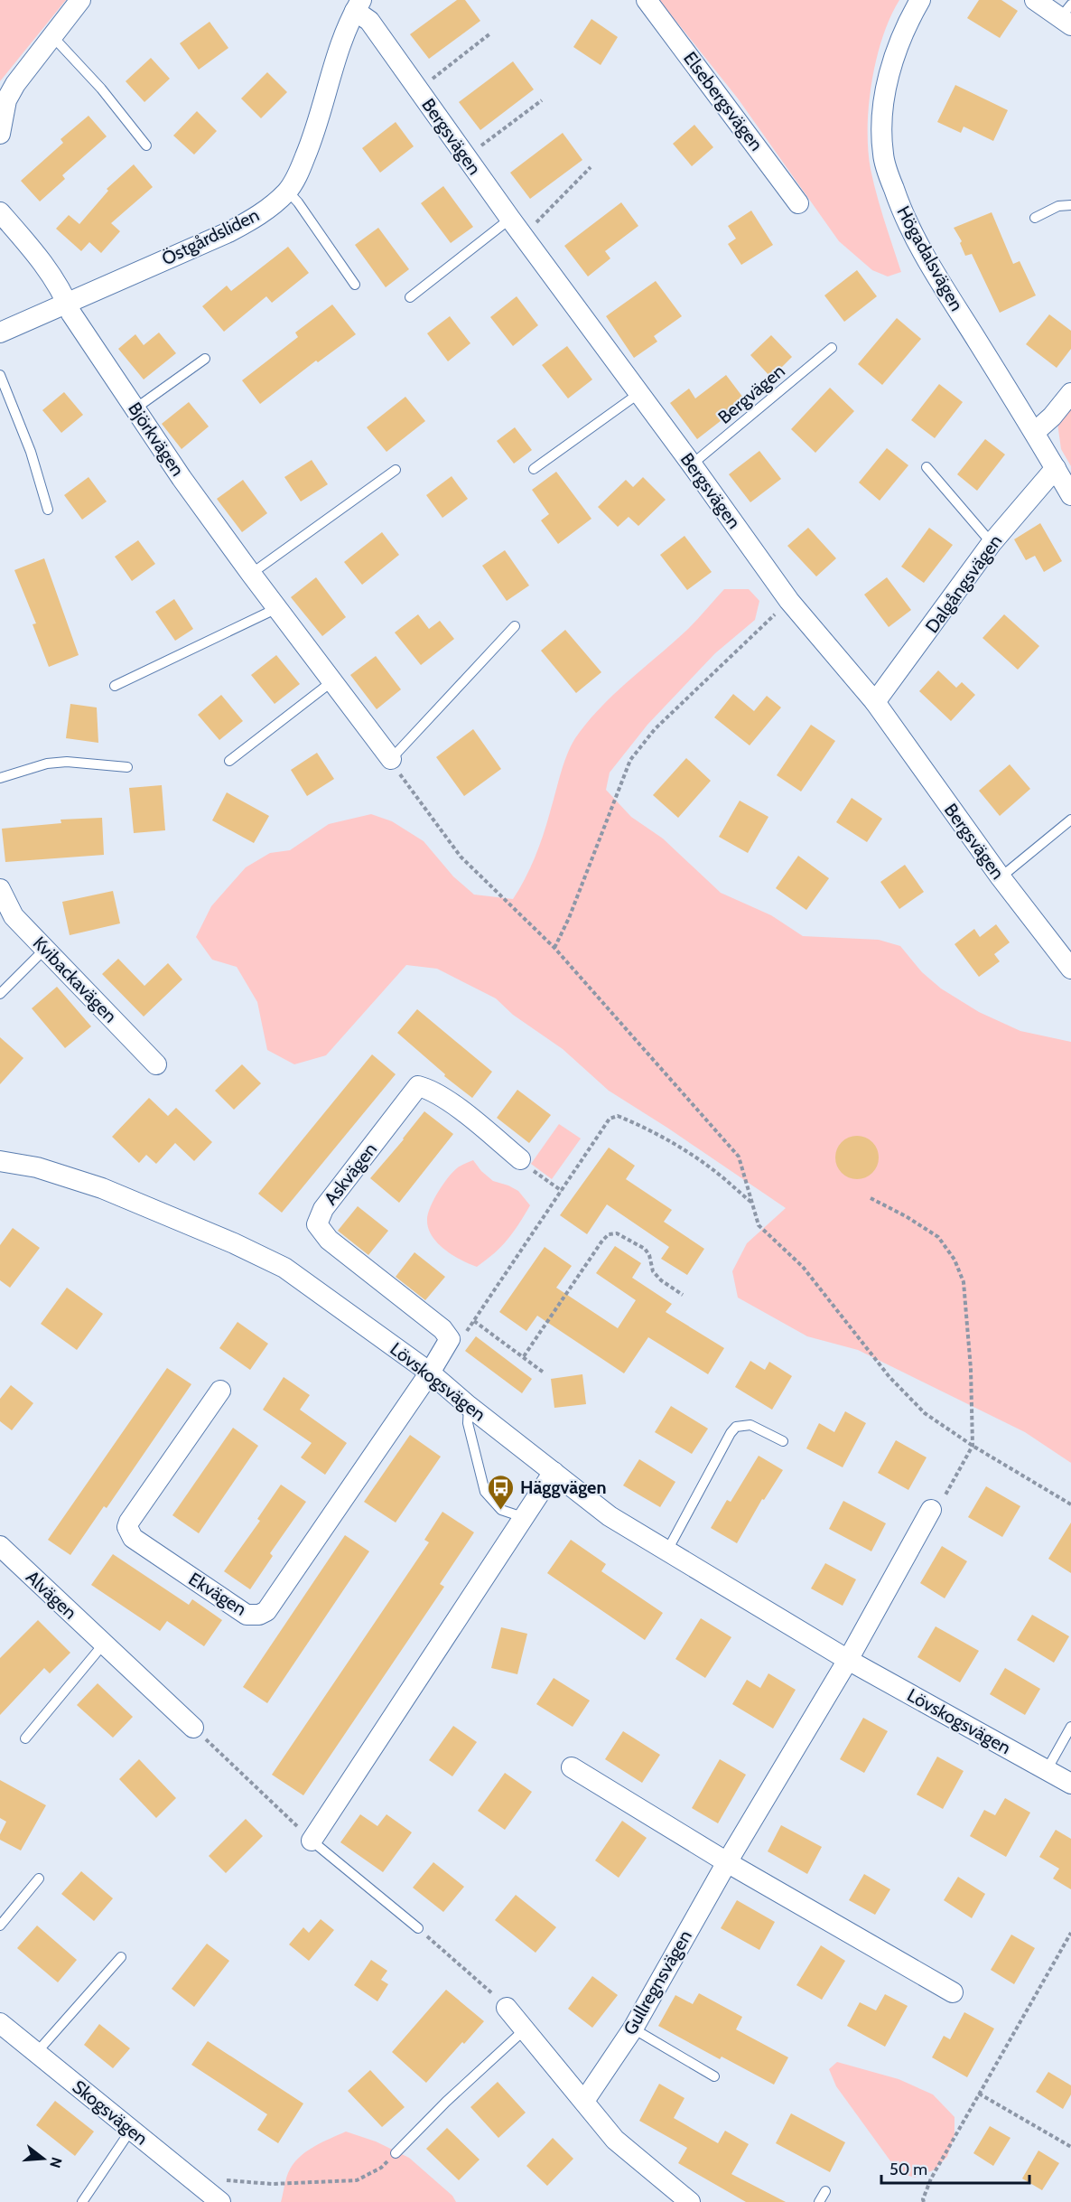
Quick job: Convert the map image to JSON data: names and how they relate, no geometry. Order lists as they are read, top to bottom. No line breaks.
{"streets":{"street":["Elsebergsvägen","Bergsvägen","Östgårdsliden","Högadalsvägen","Björkvägen","Dalgångsvägen","Kvibackavägen","Askvägen","Lövskogsvägen","Ekvägen","Alvägen","Gullregnsvägen","Skogsvägen"],"lane":["Bergvägen"]},"crossings":[["Bergsvägen","Östgårdsliden"],["Bergsvägen","Bergvägen"],["Bergsvägen","Dalgångsvägen"],["Östgårdsliden","Björkvägen"],["Högadalsvägen","Dalgångsvägen"],["Lövskogsvägen","Ekvägen"],["Lövskogsvägen","Gullregnsvägen"]],"places":{"bus stop":["Häggvägen"]},"scale_bar":"50 m","north":"right"}
